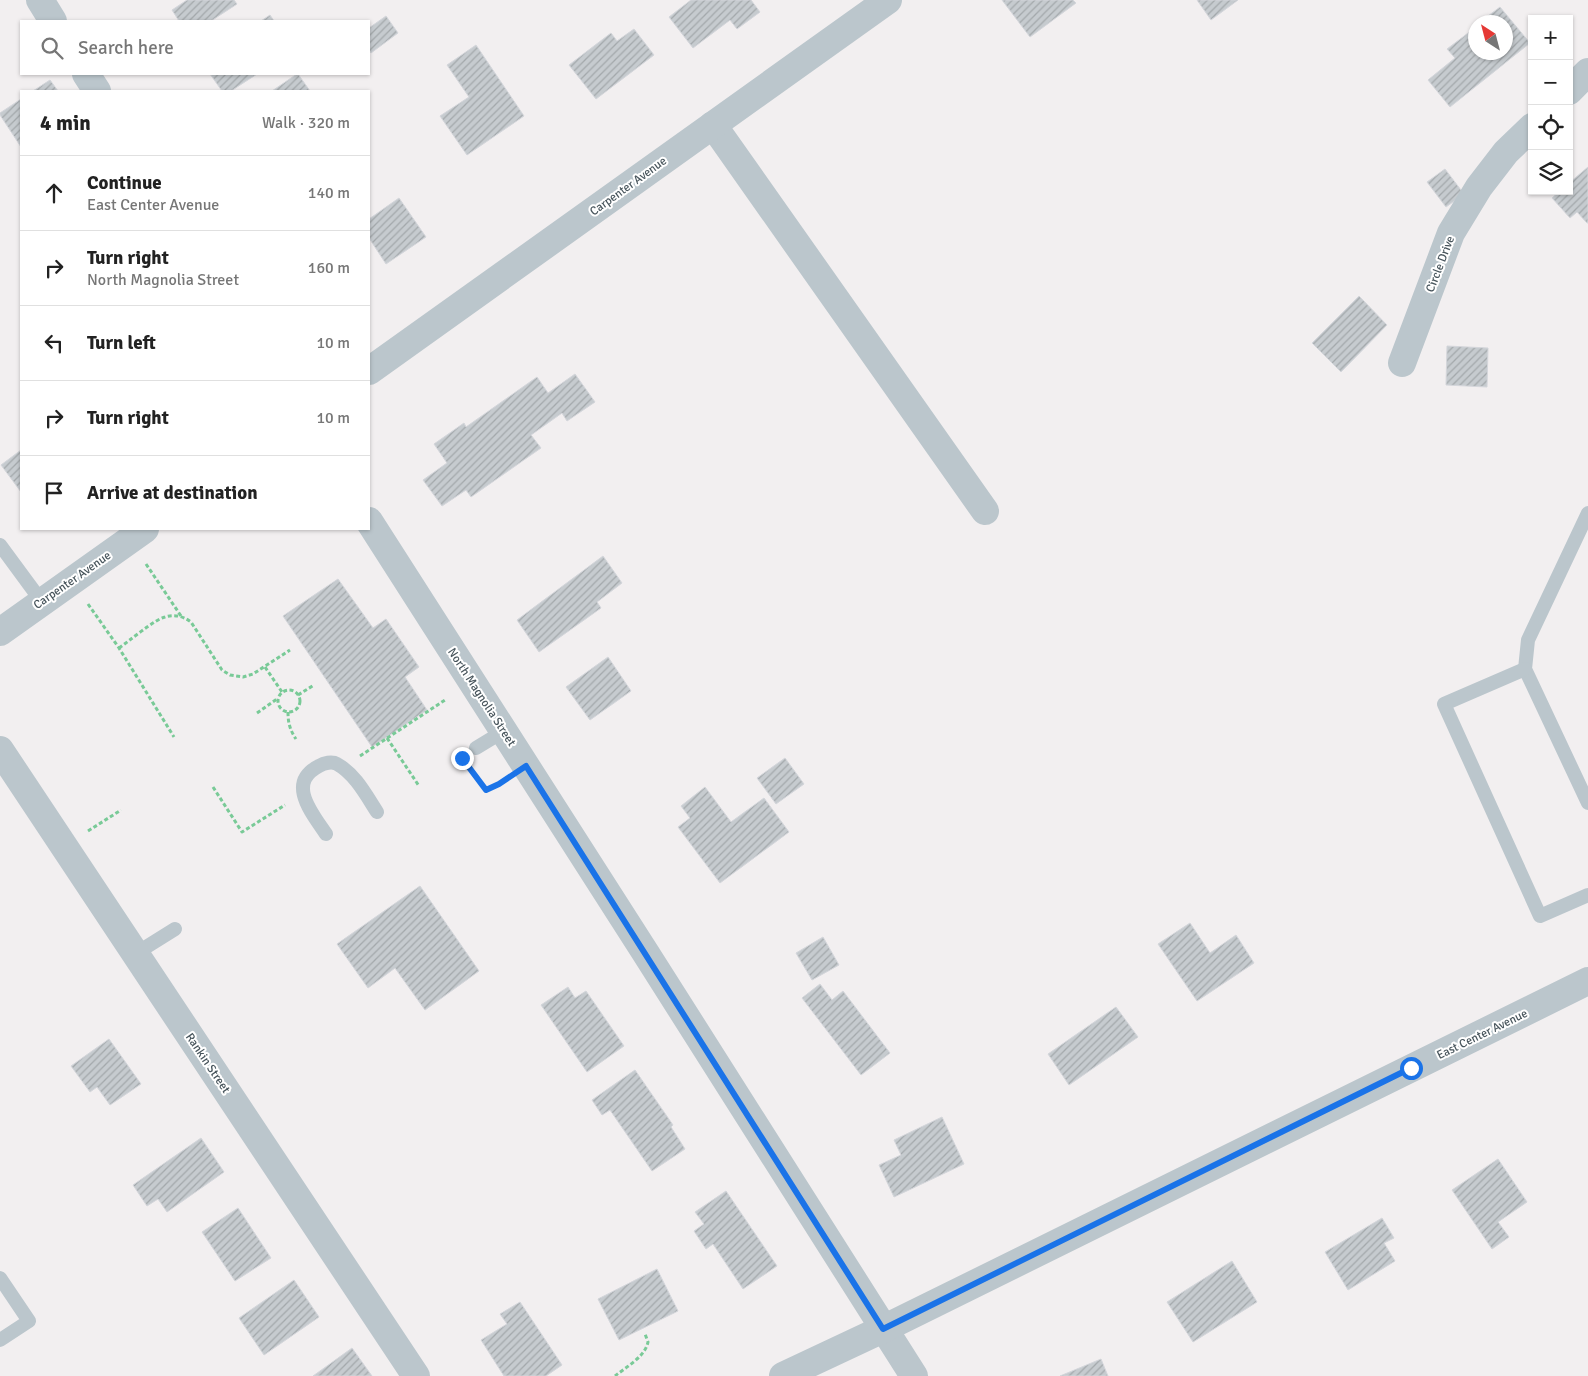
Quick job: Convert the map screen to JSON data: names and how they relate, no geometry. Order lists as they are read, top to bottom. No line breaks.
{"streets":{"street":["Carpenter Avenue","Circle Drive","North Magnolia Street","East Center Avenue","Rankin Street"]},"crossings":[["North Magnolia Street","East Center Avenue"]],"north":"top left","page":{"map_buttons":["+","−"],"search":"Search here","heading":["4 min","Walk · 320 m"],"list":[["Continue","East Center Avenue","140 m"],["Turn right","North Magnolia Street","160 m"],["Turn left","10 m"],["Turn right","10 m"],"Arrive at destination"]}}
